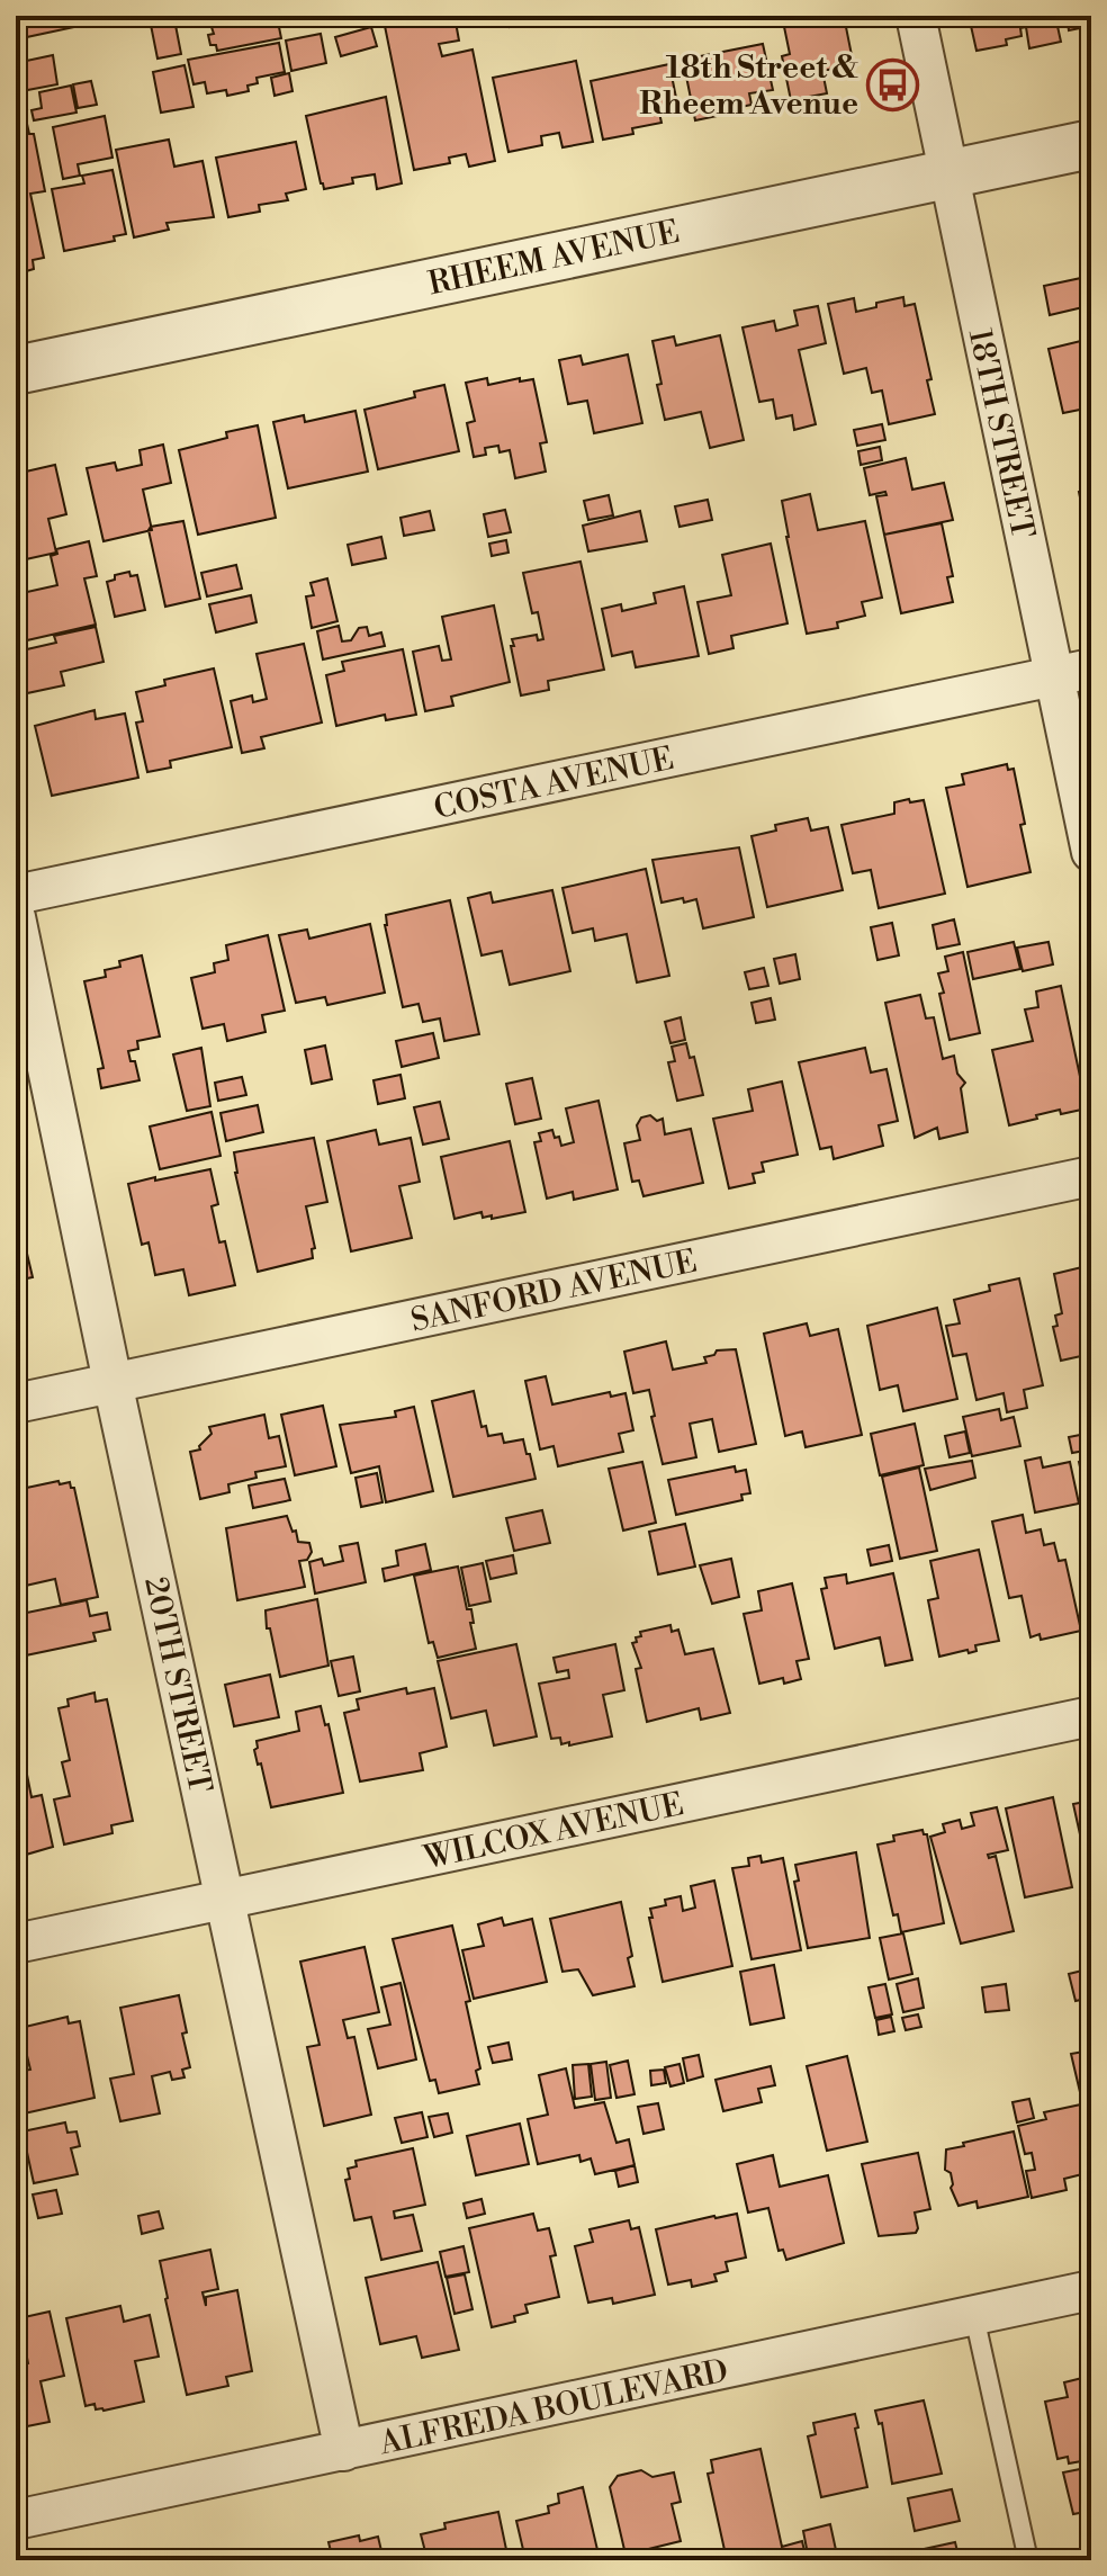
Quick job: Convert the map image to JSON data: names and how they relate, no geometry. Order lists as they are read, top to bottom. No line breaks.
{"streets":{"street":["RHEEM AVENUE","18TH STREET","COSTA AVENUE","SANFORD AVENUE","20TH STREET","WILCOX AVENUE","ALFREDA BOULEVARD"]},"crossings":[["RHEEM AVENUE","18TH STREET"],["18TH STREET","COSTA AVENUE"],["SANFORD AVENUE","20TH STREET"],["20TH STREET","WILCOX AVENUE"],["20TH STREET","ALFREDA BOULEVARD"]],"places":{"bus stop":["18th Street & Rheem Avenue"]}}
